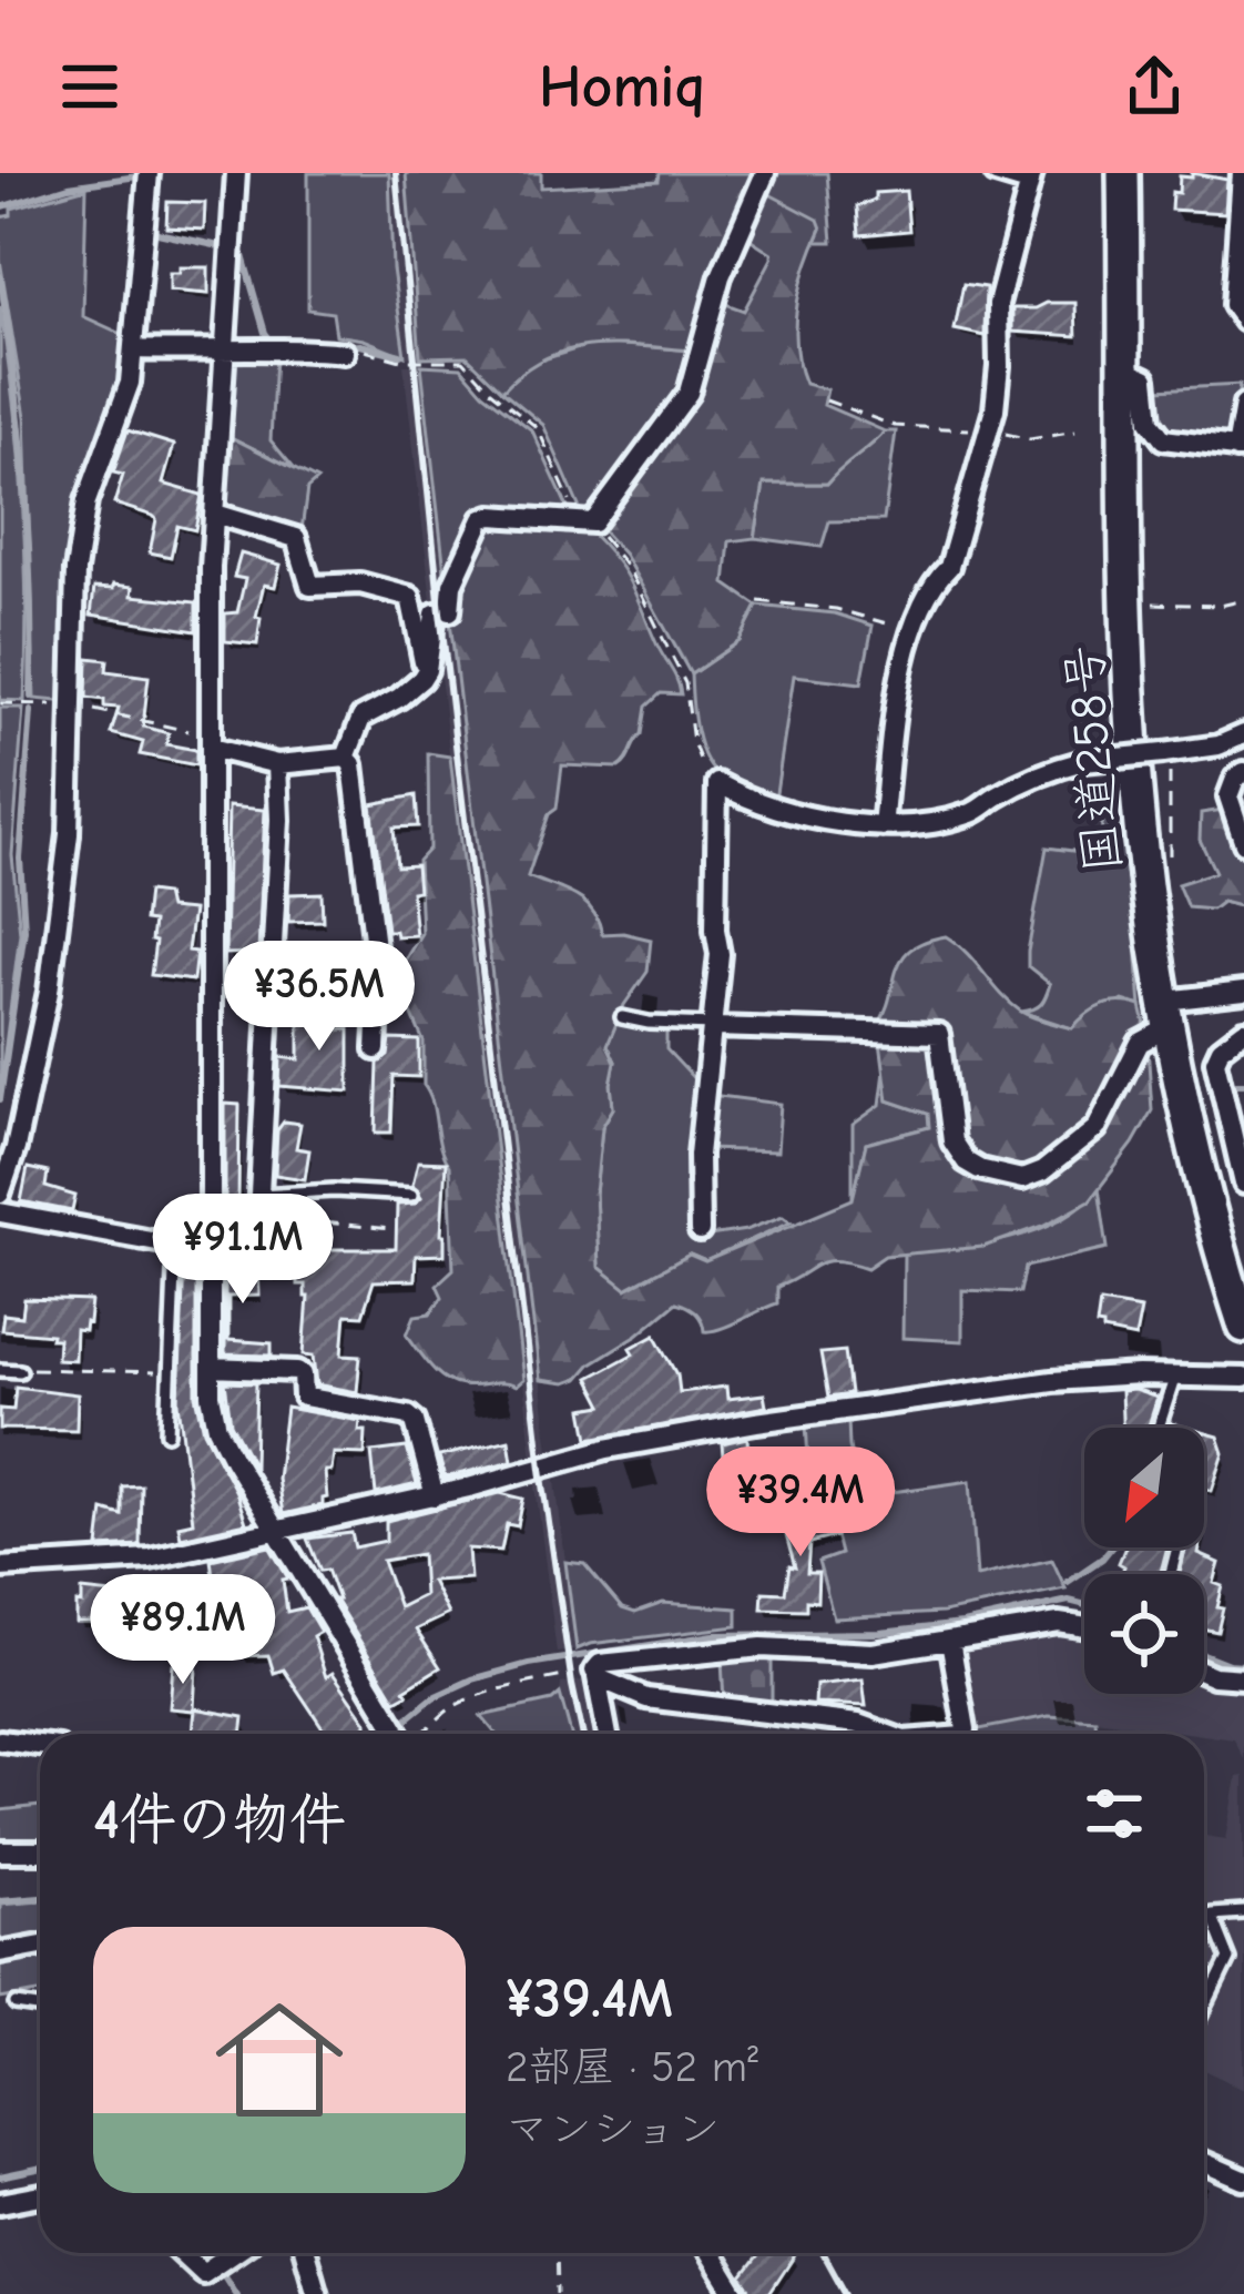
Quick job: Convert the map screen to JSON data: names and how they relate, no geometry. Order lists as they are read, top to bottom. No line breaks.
{"streets":{"highway":["国道258号"]},"north":"bottom left","page":{"header":"Homiq","price":["¥36.5M","¥91.1M","¥39.4M","¥89.1M"],"heading":"4件の物件","list":[{"name":"¥39.4M","note":"2部屋 · 52 m² · マンション"}]}}
